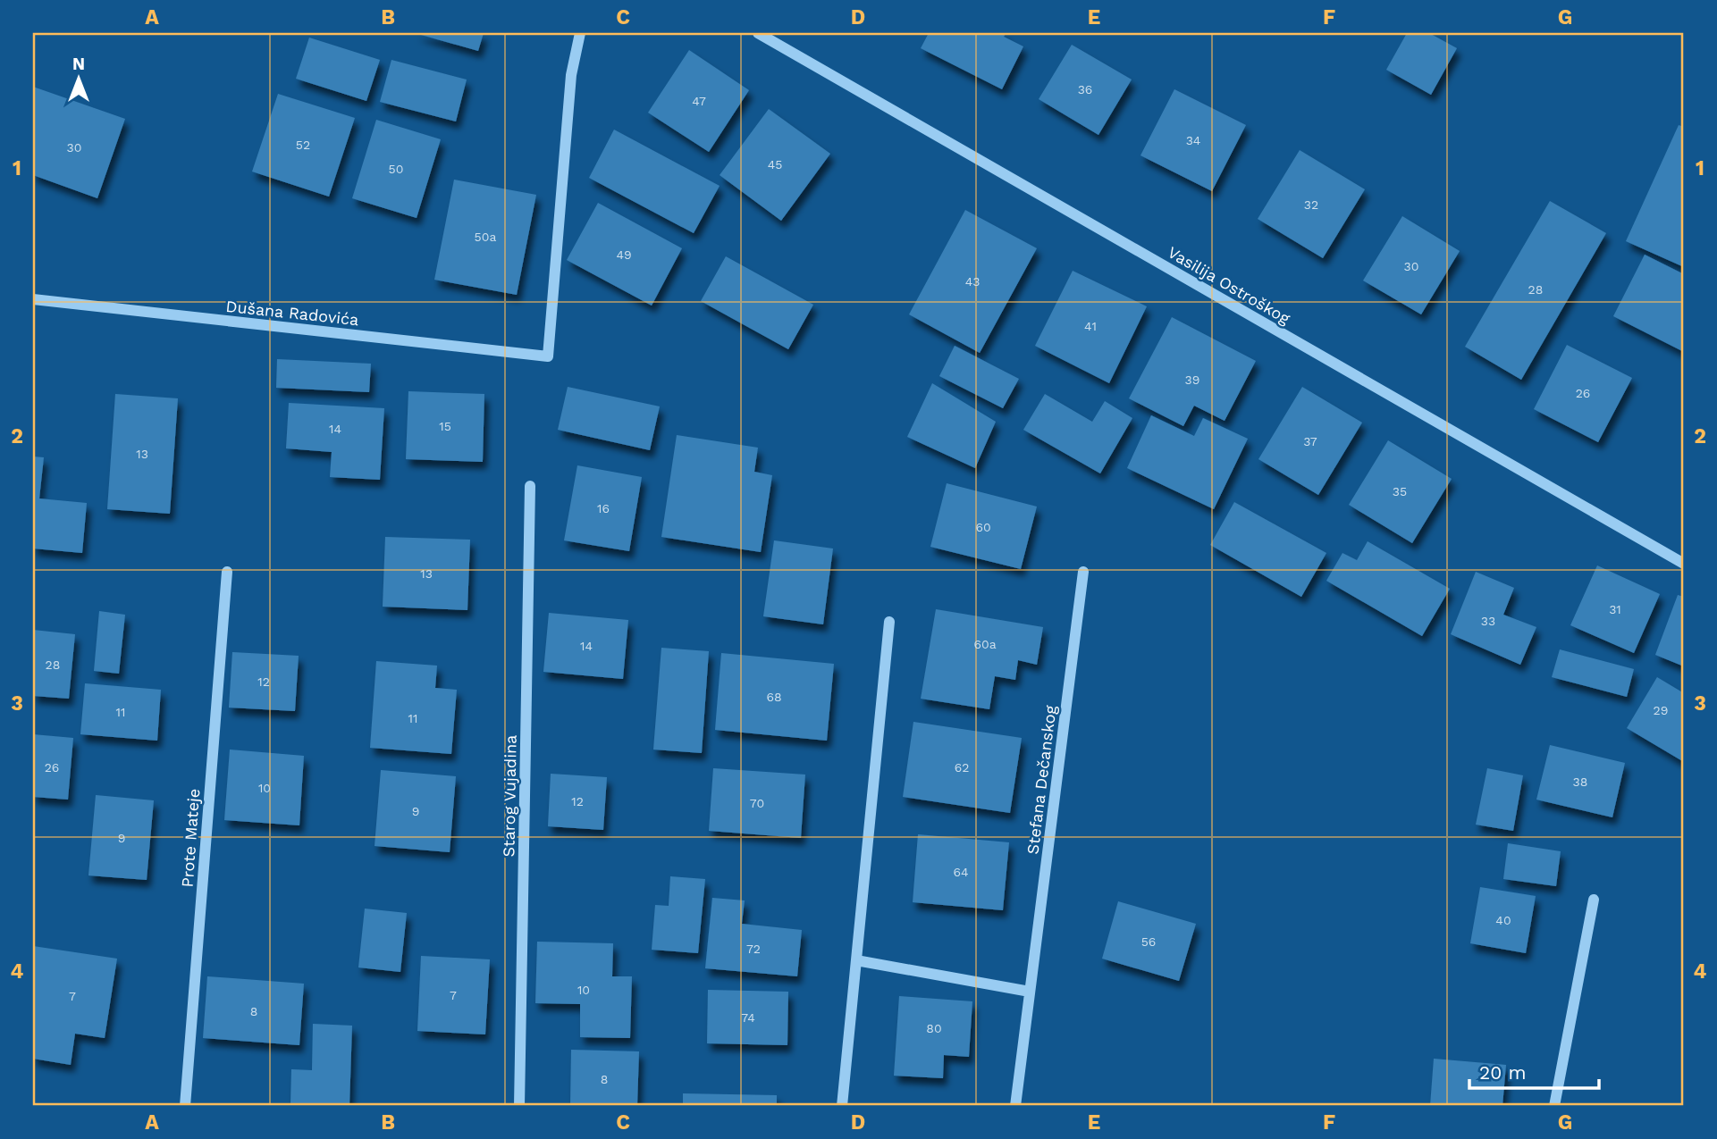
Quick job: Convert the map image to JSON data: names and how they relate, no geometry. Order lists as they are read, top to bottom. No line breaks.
{"streets":{"street":["Vasilija Ostroškog","Dušana Radovića","Stefana Dečanskog","Starog Vujadina","Prote Mateje"]},"house_numbers":["36","47","34","52","30","45","50","32","50a","49","30","43","28","41","39","26","15","14","37","13","35","16","60","13","31","33","60a","14","28","12","68","29","11","11","26","62","38","10","12","70","9","9","64","40","56","72","10","7","7","8","74","80","8"],"scale_bar":"20 m","north":"top","grid":{"columns":["A","B","C","D","E","F","G"],"rows":["1","2","3","4"]}}
